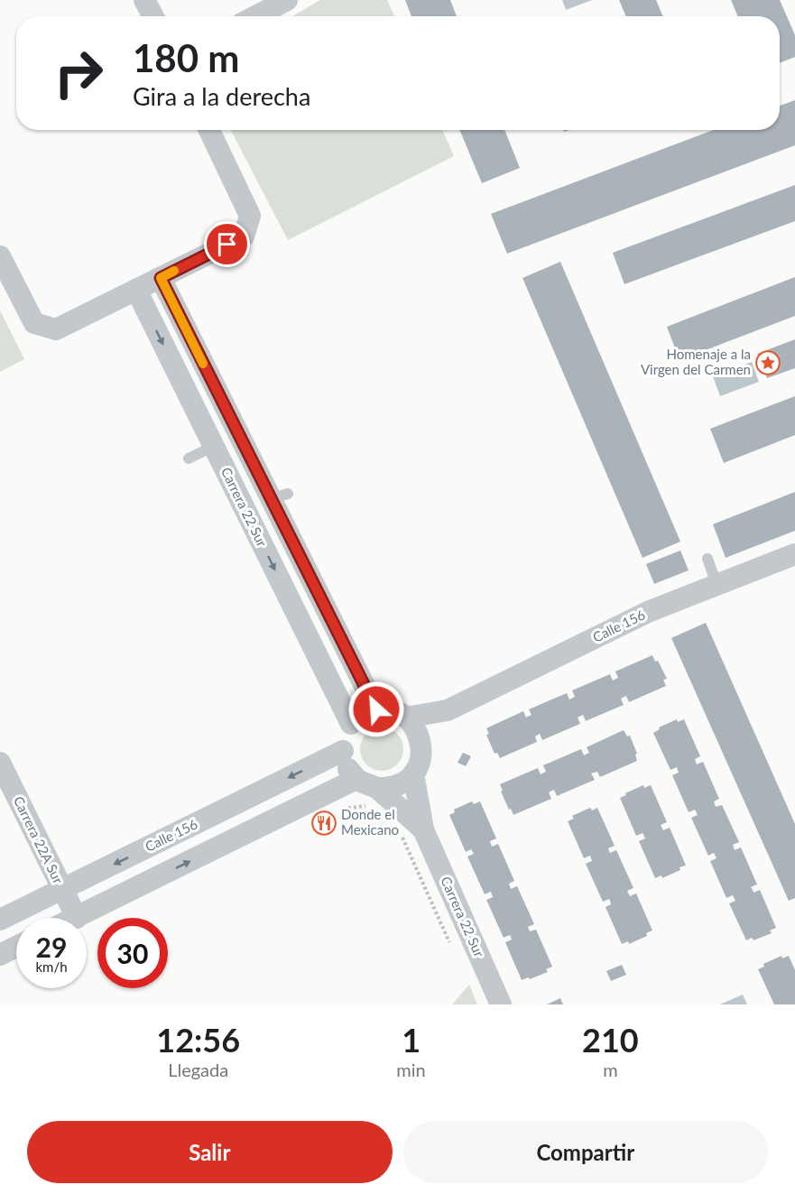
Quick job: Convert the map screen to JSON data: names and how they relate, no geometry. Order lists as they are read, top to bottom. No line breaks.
{"streets":{"street":["Carrera 22 Sur","Calle 156","Carrera 22A Sur"]},"crossings":[["Carrera 22 Sur","Calle 156"],["Calle 156","Carrera 22A Sur"]],"places":{"place":["Homenaje a la Virgen del Carmen"],"restaurant":["Donde el Mexicano"]},"page":{"turn":["180 m","Gira a la derecha"],"speed":"29 km/h","limit":"30","eta":["12:56","Llegada","1","min","210","m"],"buttons":["Salir","Compartir"]}}
